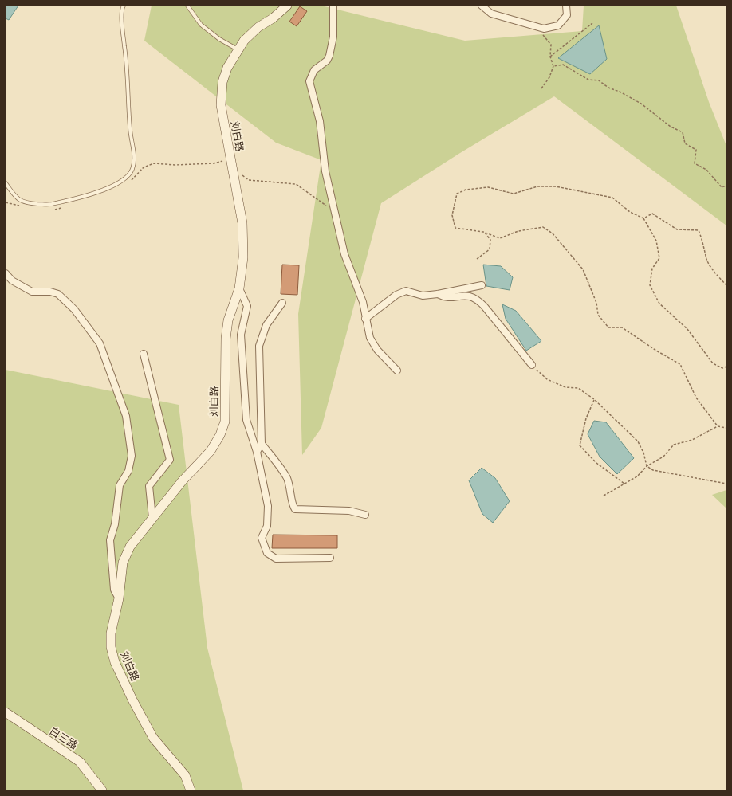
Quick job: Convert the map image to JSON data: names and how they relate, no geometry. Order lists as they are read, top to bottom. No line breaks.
{"streets":{"street":["刘白路","白三路"]}}
